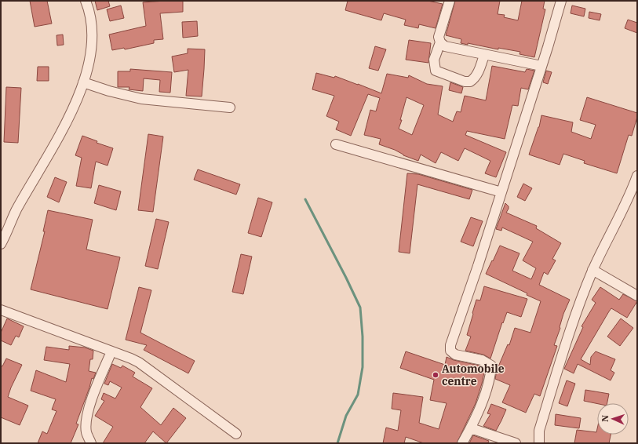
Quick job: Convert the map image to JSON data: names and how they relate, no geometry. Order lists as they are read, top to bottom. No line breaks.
{"places":["Automobile centre"],"north":"left"}
